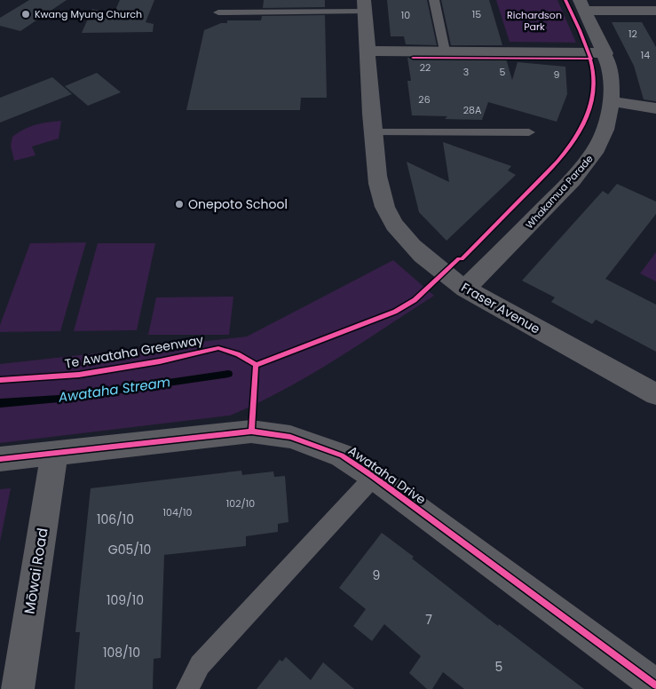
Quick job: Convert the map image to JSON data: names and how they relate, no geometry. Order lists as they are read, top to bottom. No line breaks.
{"streets":{"street":["Whakamua Parade","Fraser Avenue","Awataha Drive","Mōwai Road"],"cycle path":["Te Awataha Greenway"]},"crossings":[["Whakamua Parade","Fraser Avenue"],["Awataha Drive","Mōwai Road"]],"water":["Awataha Stream"],"parks":["Richardson Park"],"places":["Kwang Myung Church","Onepoto School"],"house_numbers":["15","10","12","14","22","3","5","9","26","28A","102/10","104/10","106/10","G05/10","9","109/10","7","108/10","5"]}
